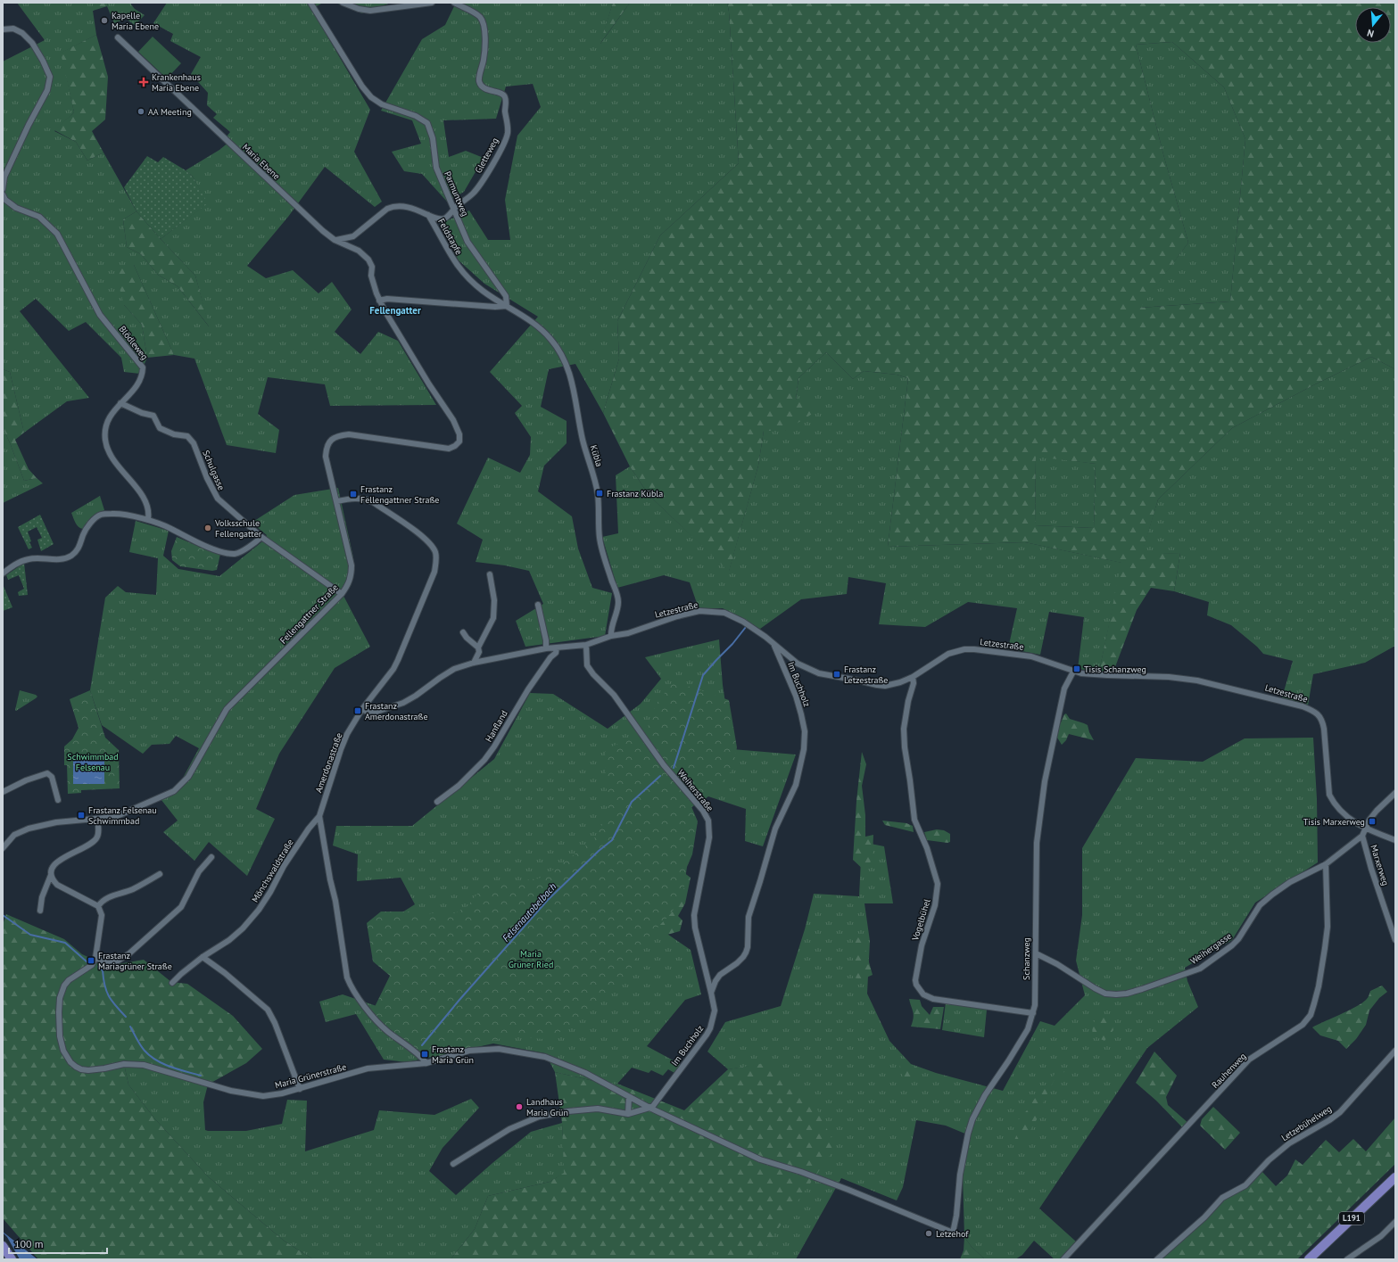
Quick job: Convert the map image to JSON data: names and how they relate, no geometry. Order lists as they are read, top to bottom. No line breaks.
{"streets":{"main road":["L191"],"street":["Gletteweg","Maria Ebene","Parmuntweg","Feldstapfe","Blödleweg","Kübla","Schulgasse","Letzestraße","Fellengattner Straße","Im Buchholz","Hanfland","Amerdonastraße","Weiherstraße","Marxerweg","Mönchswaldstraße","Vogelbühel","Weihergasse","Schanzweg","Rauhenweg","Maria Grünerstraße","Letzebühelweg"]},"crossings":[["Gletteweg","Parmuntweg"],["Gletteweg","Feldstapfe"],["Maria Ebene","Feldstapfe"],["Maria Ebene","Fellengattner Straße"],["Parmuntweg","Feldstapfe"],["Parmuntweg","Kübla"],["Feldstapfe","Kübla"],["Blödleweg","Schulgasse"],["Kübla","Letzestraße"],["Schulgasse","Fellengattner Straße"],["Letzestraße","Im Buchholz"],["Letzestraße","Hanfland"],["Letzestraße","Amerdonastraße"],["Letzestraße","Weiherstraße"],["Letzestraße","Vogelbühel"],["Letzestraße","Schanzweg"],["Fellengattner Straße","Amerdonastraße"],["Im Buchholz","Weiherstraße"],["Im Buchholz","Schanzweg"],["Im Buchholz","Maria Grünerstraße"],["Amerdonastraße","Mönchswaldstraße"],["Amerdonastraße","Maria Grünerstraße"],["Marxerweg","Weihergasse"],["Vogelbühel","Schanzweg"],["Weihergasse","Schanzweg"],["Weihergasse","Rauhenweg"],["Schanzweg","Maria Grünerstraße"]],"districts":["Fellengatter"],"water":["Felsenautobelbach"],"parks":["Schwimmbad Felsenau","Maria Grüner Ried"],"places":{"other":["Kapelle Maria Ebene","AA Meeting","Volksschule Fellengatter","Landhaus Maria Grün","Letzehof"],"health":["Krankenhaus Maria Ebene"],"transit":["Frastanz Kübla","Frastanz Fellengattner Straße","Tisis Schanzweg","Frastanz Letzestraße","Frastanz Amerdonastraße","Frastanz Felsenau Schwimmbad","Tisis Marxerweg","Frastanz Mariagrüner Straße","Frastanz Maria Grün"]},"scale_bar":"100 m","north":"bottom"}
